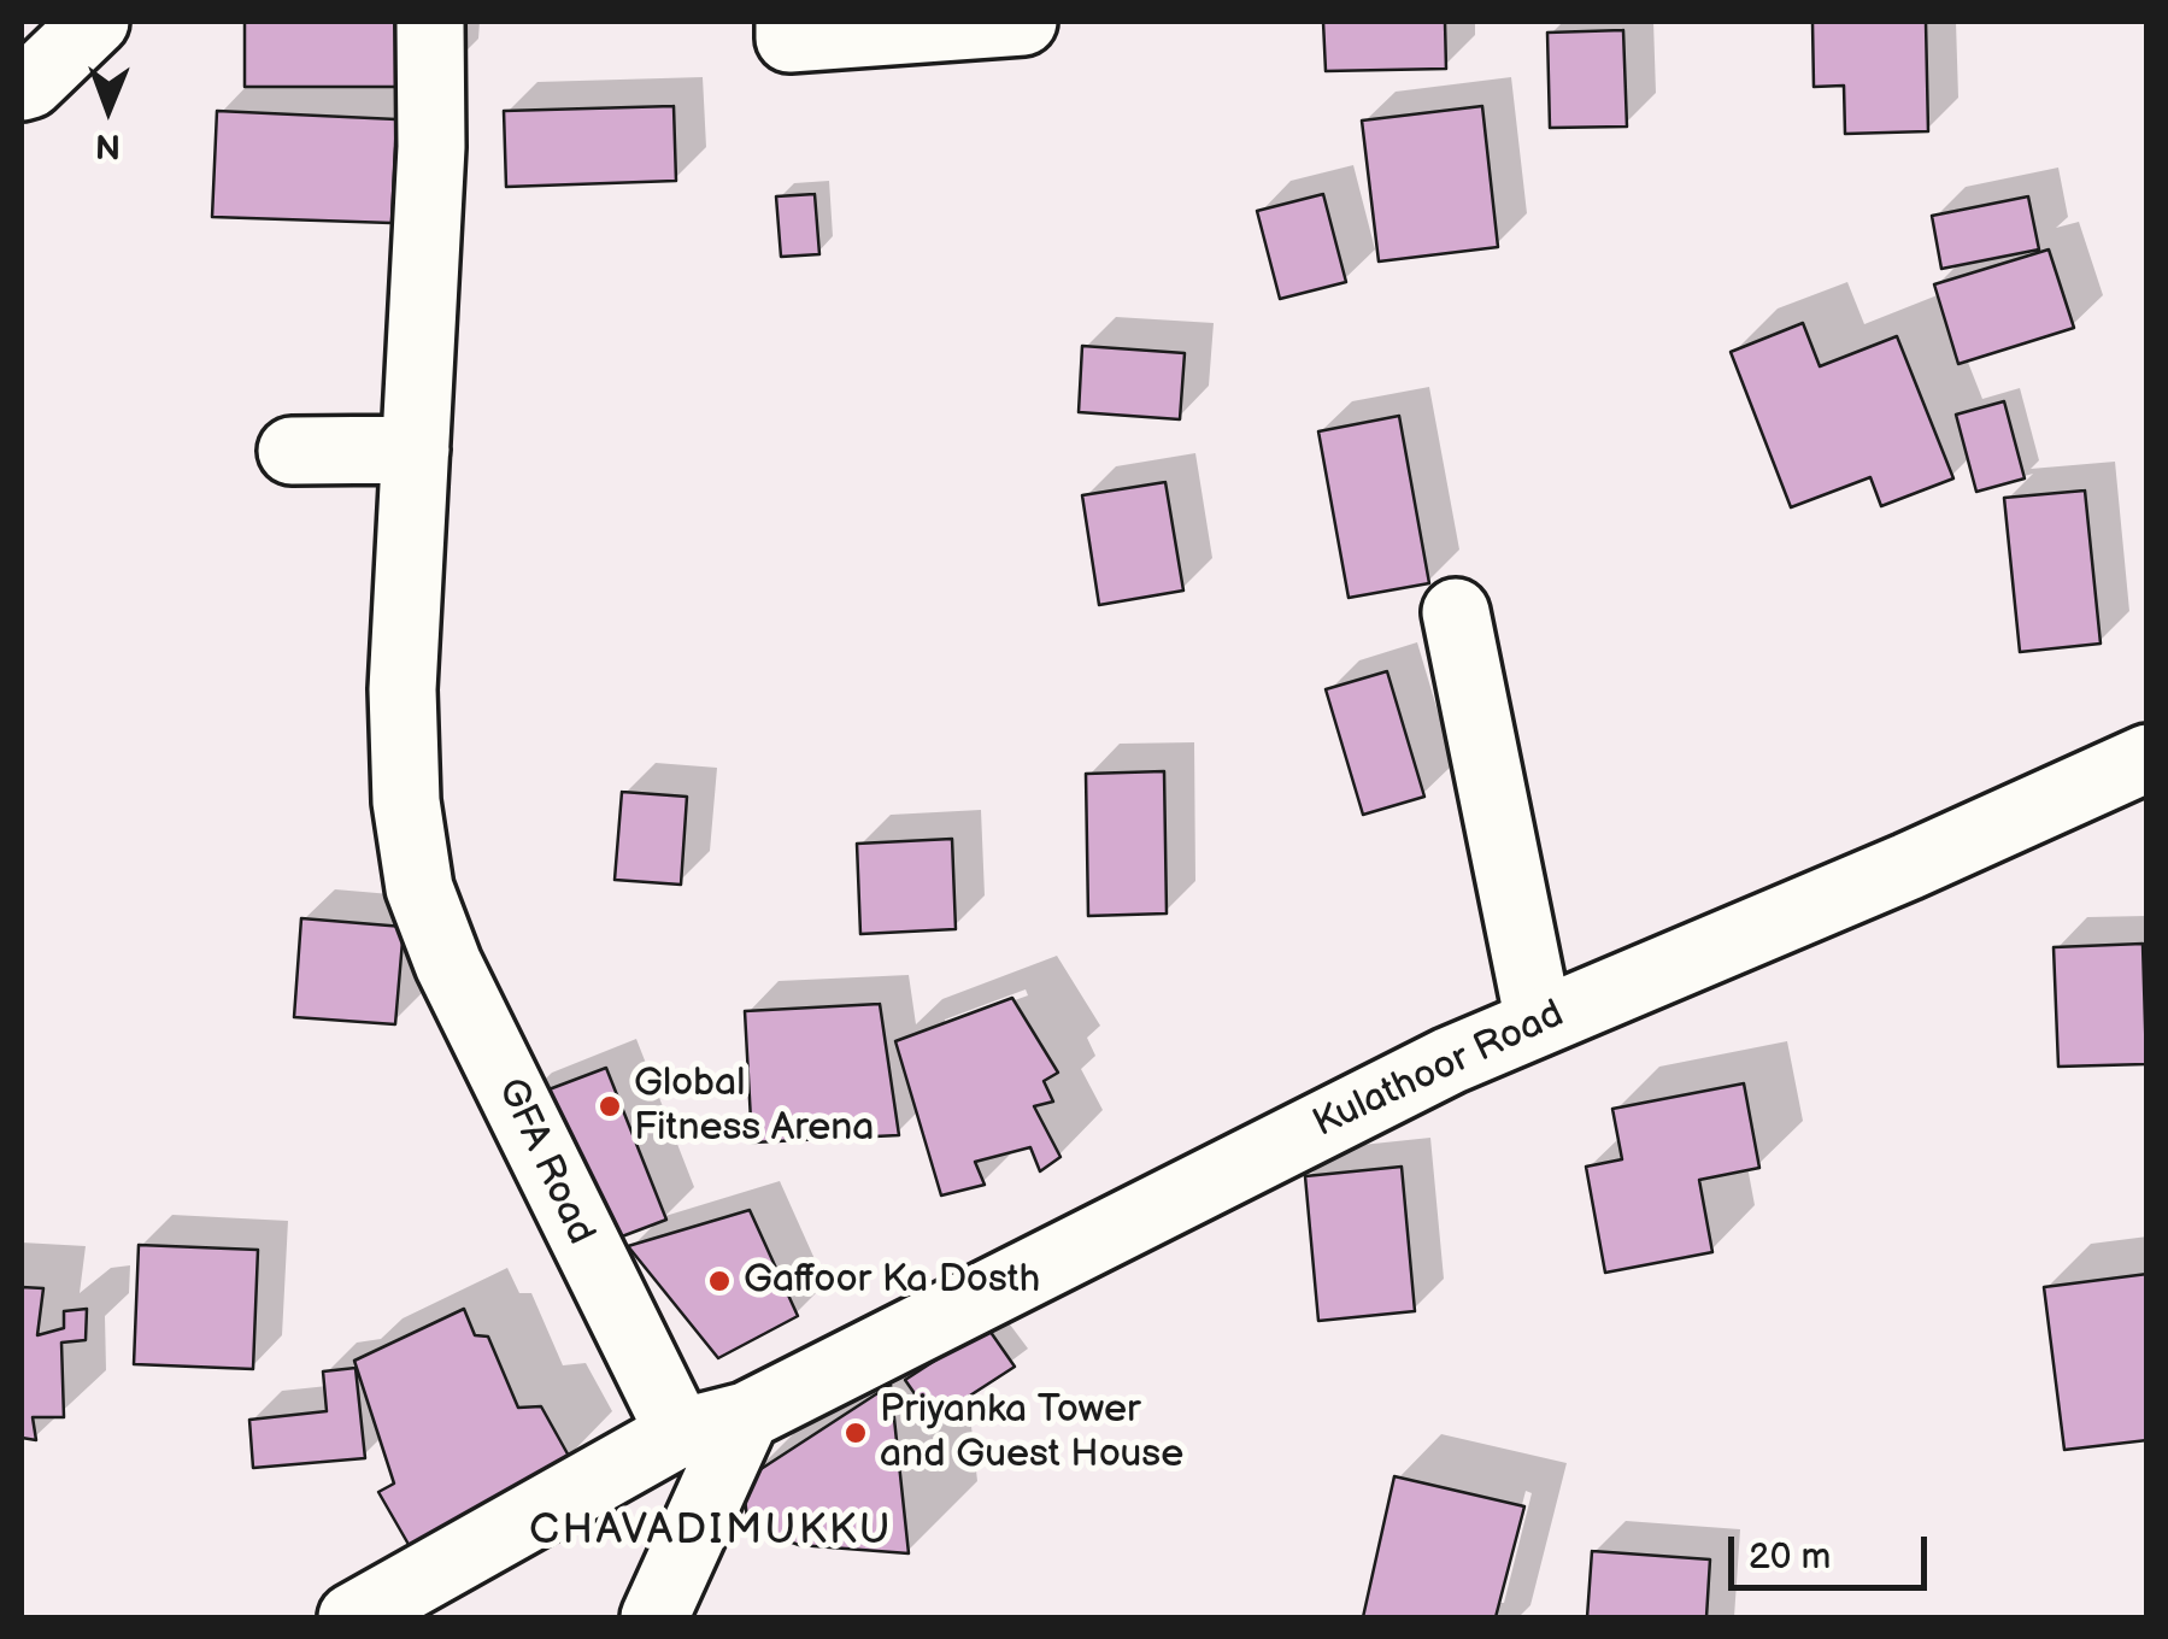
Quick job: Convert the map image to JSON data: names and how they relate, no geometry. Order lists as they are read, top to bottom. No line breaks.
{"streets":{"street":["Kulathoor Road","GFA Road"]},"crossings":[["Kulathoor Road","GFA Road"]],"districts":["CHAVADIMUKKU"],"places":["Global Fitness Arena","Gaffoor Ka Dosth","Priyanka Tower and Guest House"],"scale_bar":"20 m","north":"bottom"}
